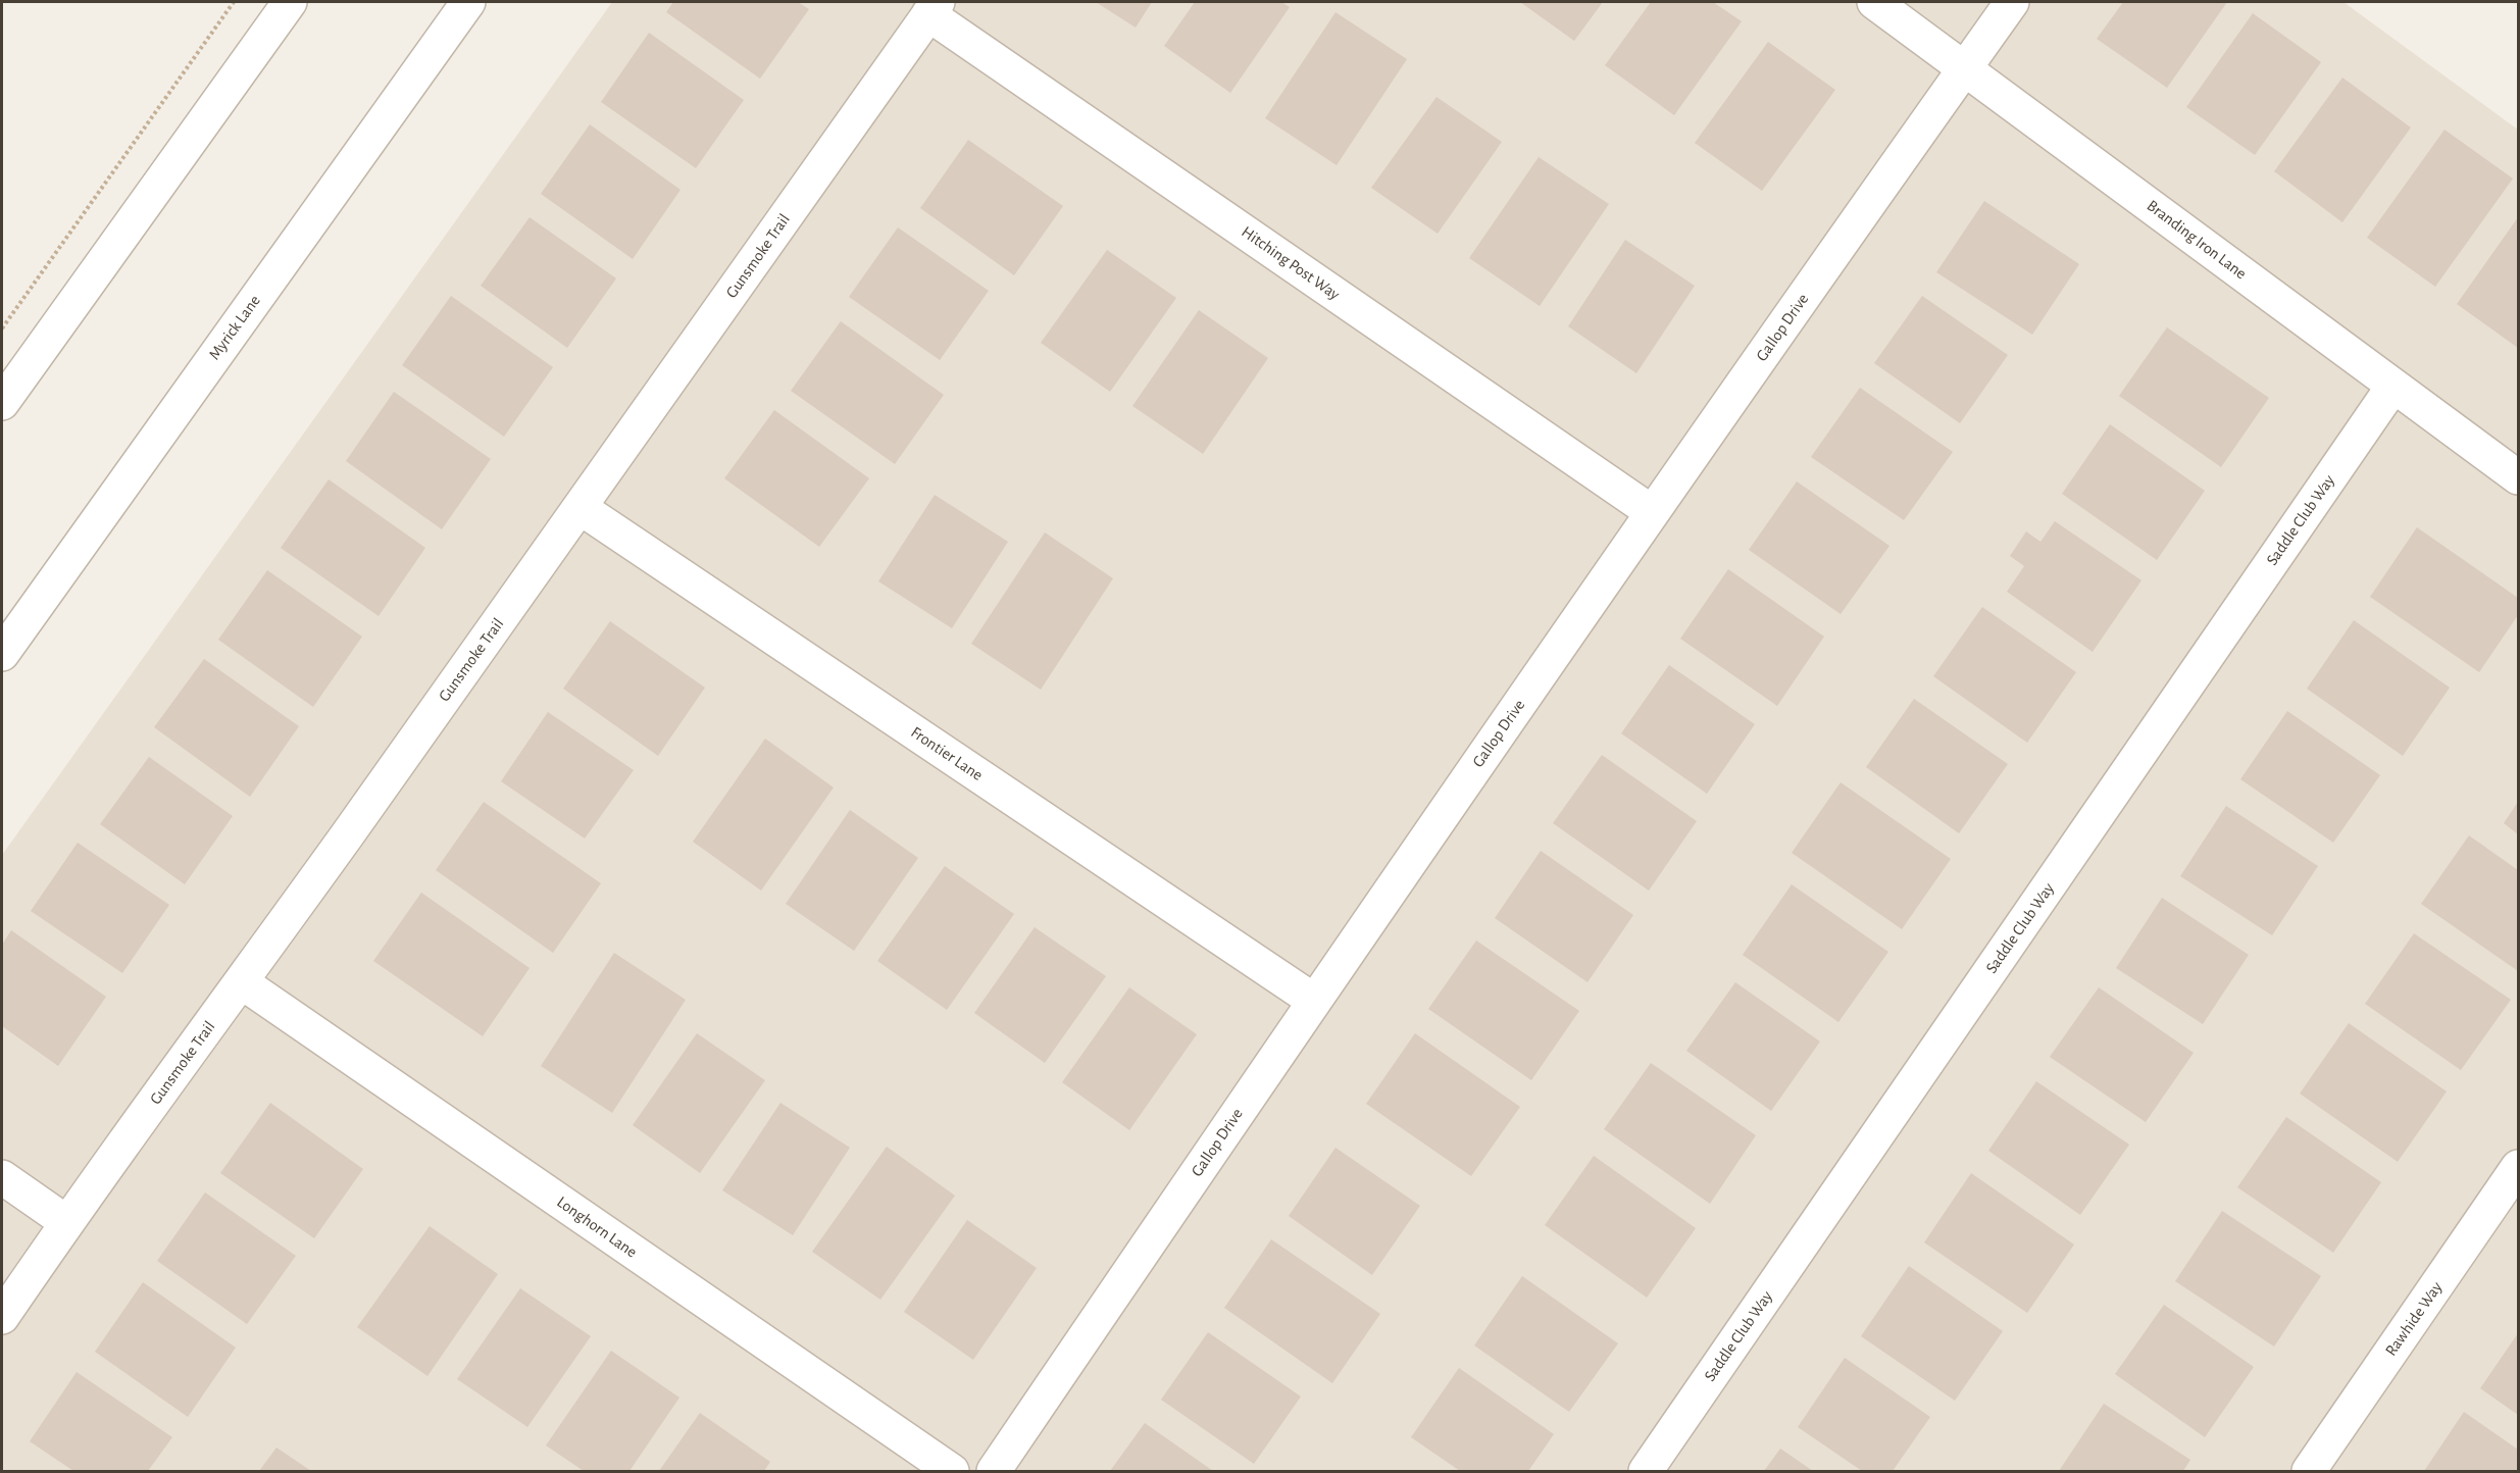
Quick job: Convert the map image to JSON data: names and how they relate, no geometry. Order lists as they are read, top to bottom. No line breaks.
{"streets":{"street":["Branding Iron Lane","Gunsmoke Trail","Hitching Post Way","Myrick Lane","Gallop Drive","Saddle Club Way","Frontier Lane","Longhorn Lane","Rawhide Way"]},"crossings":[["Branding Iron Lane","Gallop Drive"],["Branding Iron Lane","Saddle Club Way"],["Gunsmoke Trail","Hitching Post Way"],["Gunsmoke Trail","Frontier Lane"],["Gunsmoke Trail","Longhorn Lane"],["Hitching Post Way","Gallop Drive"],["Gallop Drive","Frontier Lane"]]}
